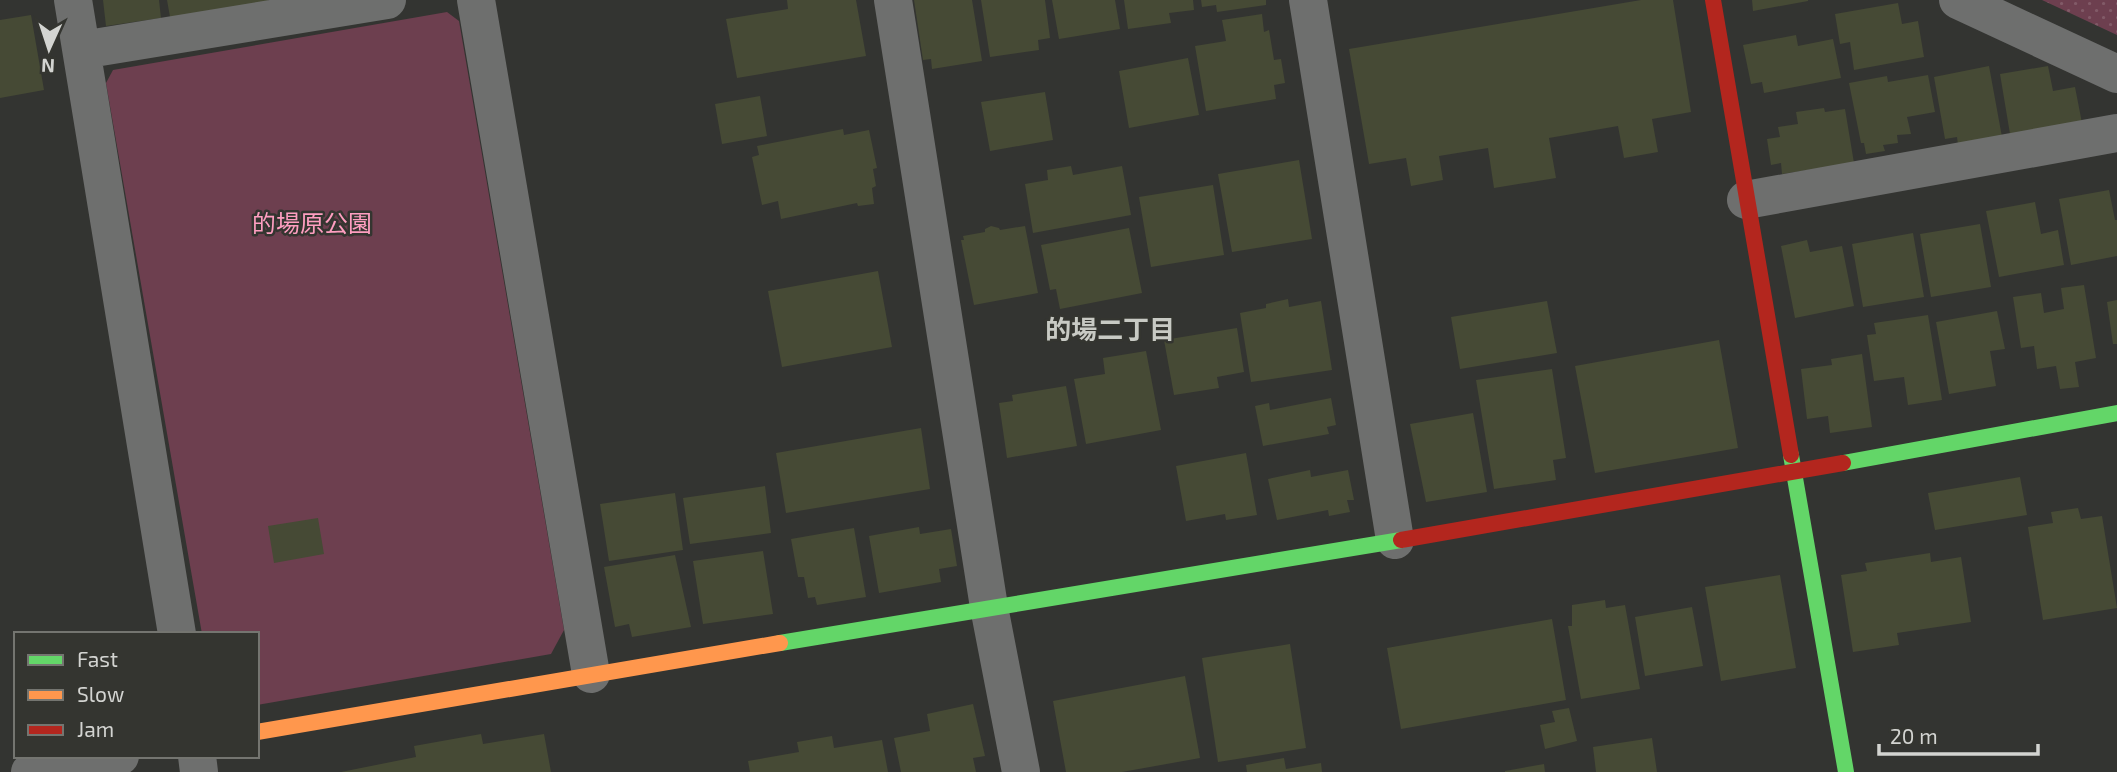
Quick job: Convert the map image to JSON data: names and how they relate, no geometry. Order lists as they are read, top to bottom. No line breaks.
{"districts":["的場二丁目"],"parks":["的場原公園"],"legend":["Fast","Slow","Jam"],"scale_bar":"20 m","north":"bottom"}
